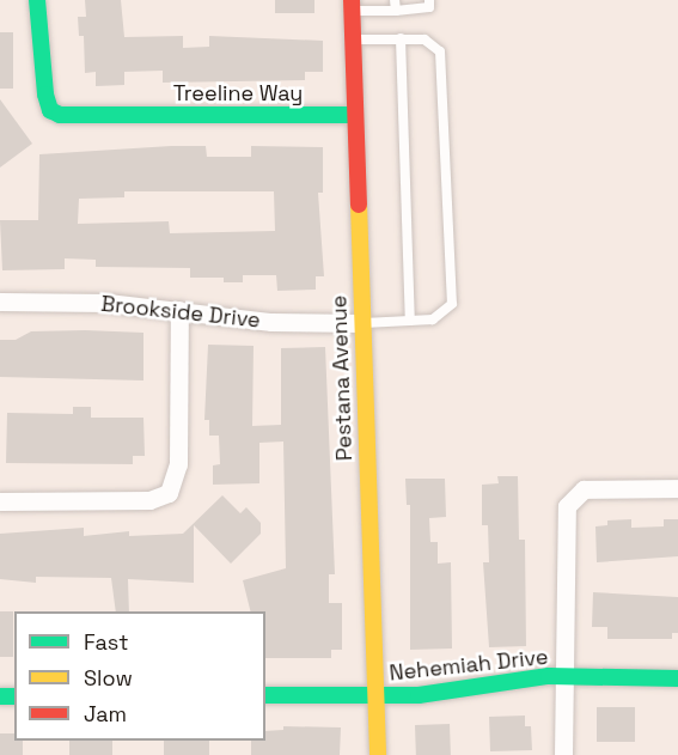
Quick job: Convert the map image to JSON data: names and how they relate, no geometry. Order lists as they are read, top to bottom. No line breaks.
{"streets":{"street":["Treeline Way","Brookside Drive","Pestana Avenue","Nehemiah Drive"]},"crossings":[["Treeline Way","Pestana Avenue"],["Brookside Drive","Pestana Avenue"],["Pestana Avenue","Nehemiah Drive"]],"legend":["Fast","Slow","Jam"]}
